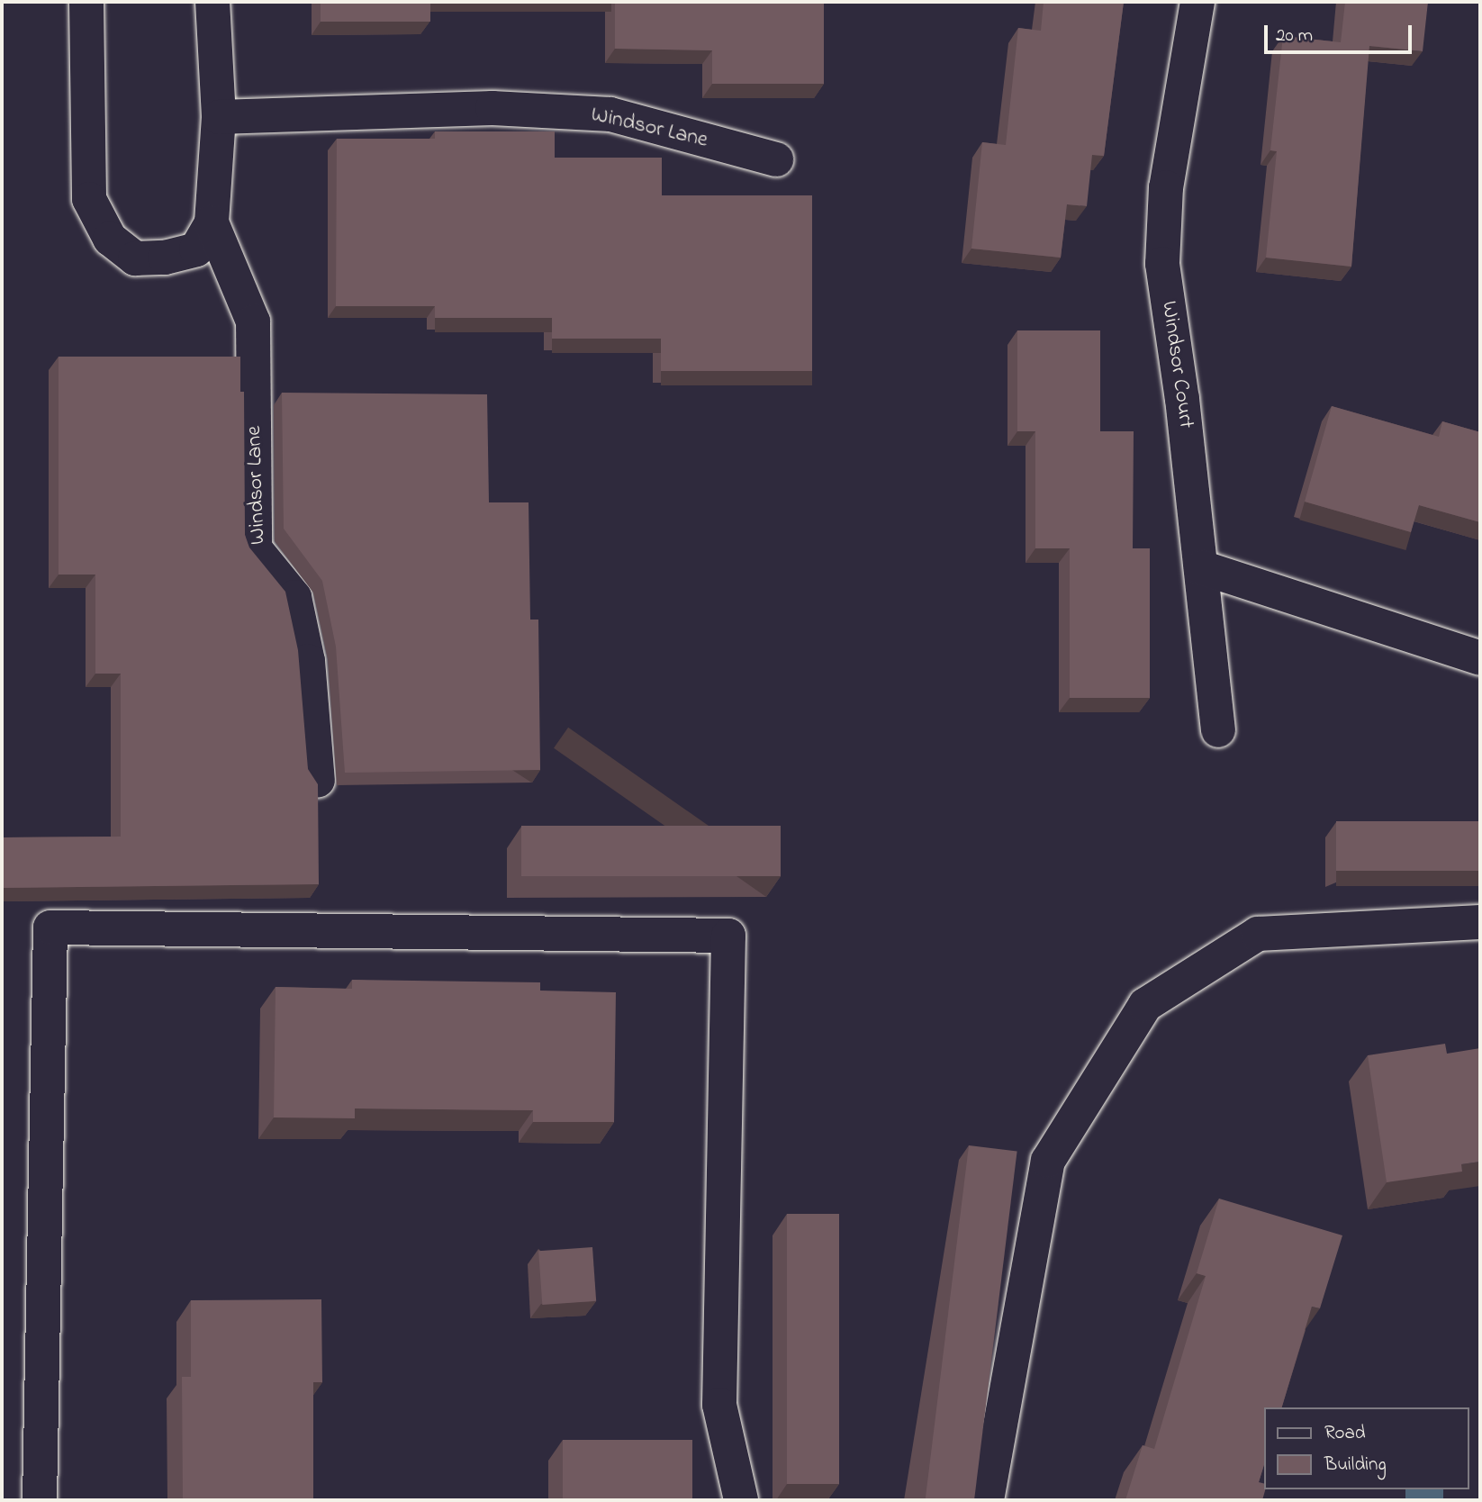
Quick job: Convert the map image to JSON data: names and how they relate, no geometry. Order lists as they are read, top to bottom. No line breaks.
{"streets":{"street":["Windsor Lane","Windsor Court"]},"legend":["Road","Building"],"scale_bar":"20 m"}
